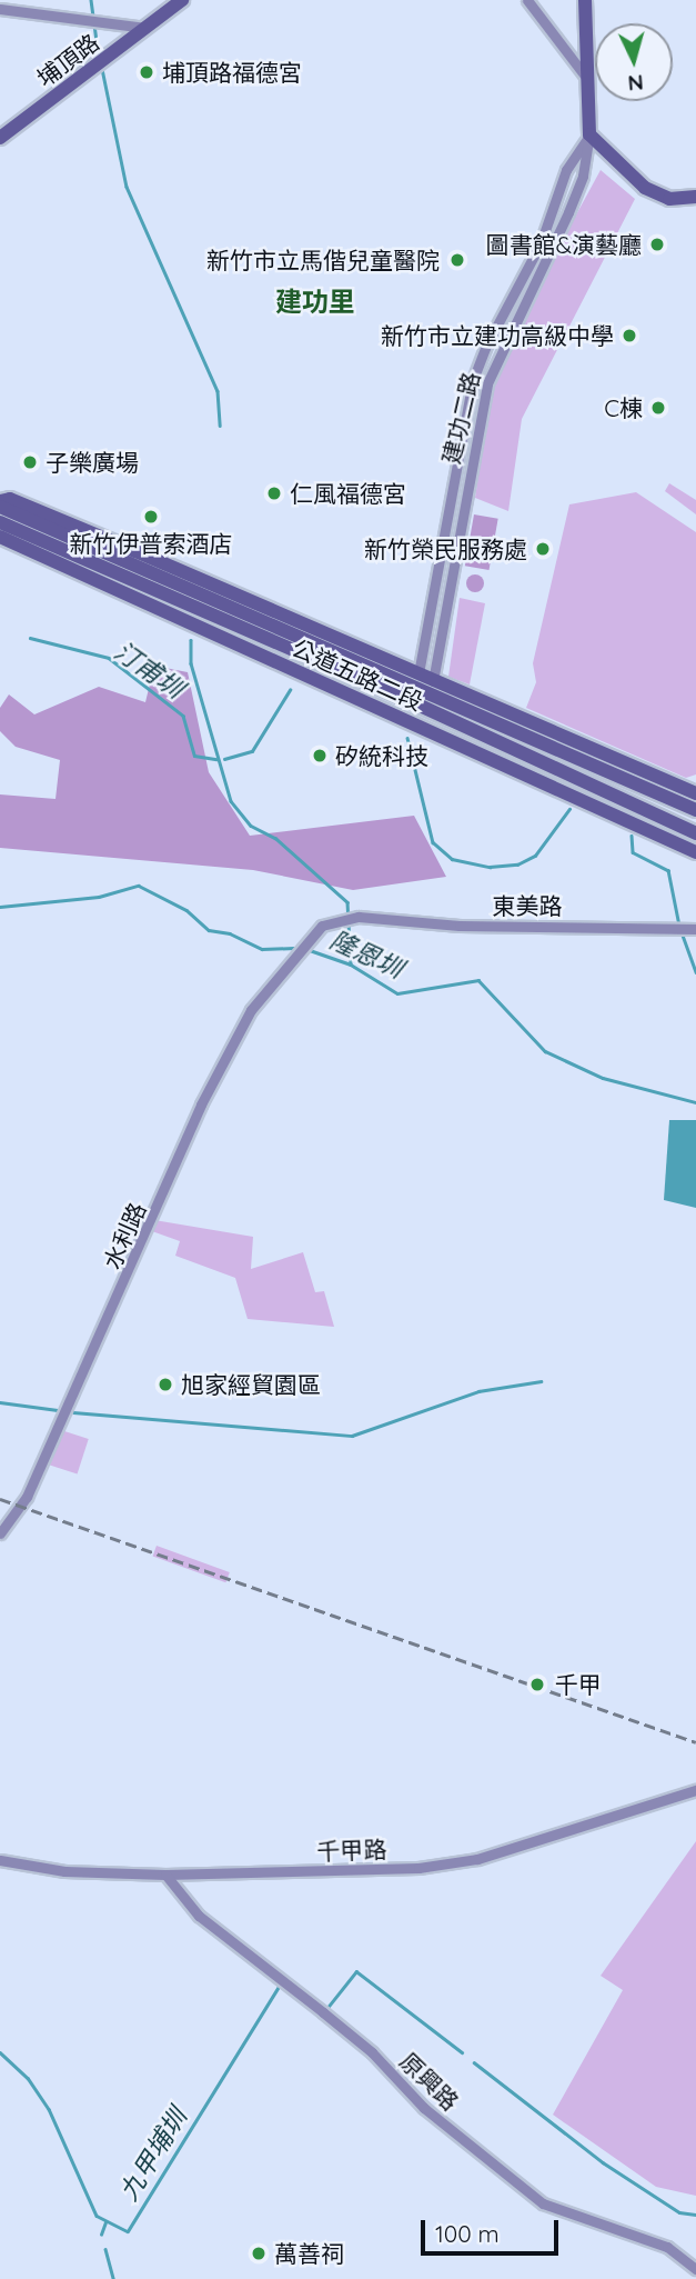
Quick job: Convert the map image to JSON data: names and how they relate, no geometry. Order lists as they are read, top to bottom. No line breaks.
{"streets":{"street":["埔頂路","建功二路","公道五路二段","東美路","水利路","千甲路","原興路"]},"crossings":[["建功二路","公道五路二段"],["東美路","水利路"],["千甲路","原興路"]],"districts":["建功里"],"water":["汀甫圳","隆恩圳","九甲埔圳"],"places":["埔頂路福德宮","圖書館&演藝廳","新竹市立馬偕兒童醫院","新竹市立建功高級中學","C棟","子樂廣場","仁風福德宮","新竹伊普索酒店","新竹榮民服務處","矽統科技","旭家經貿園區","千甲","萬善祠"],"scale_bar":"100 m","north":"bottom"}
